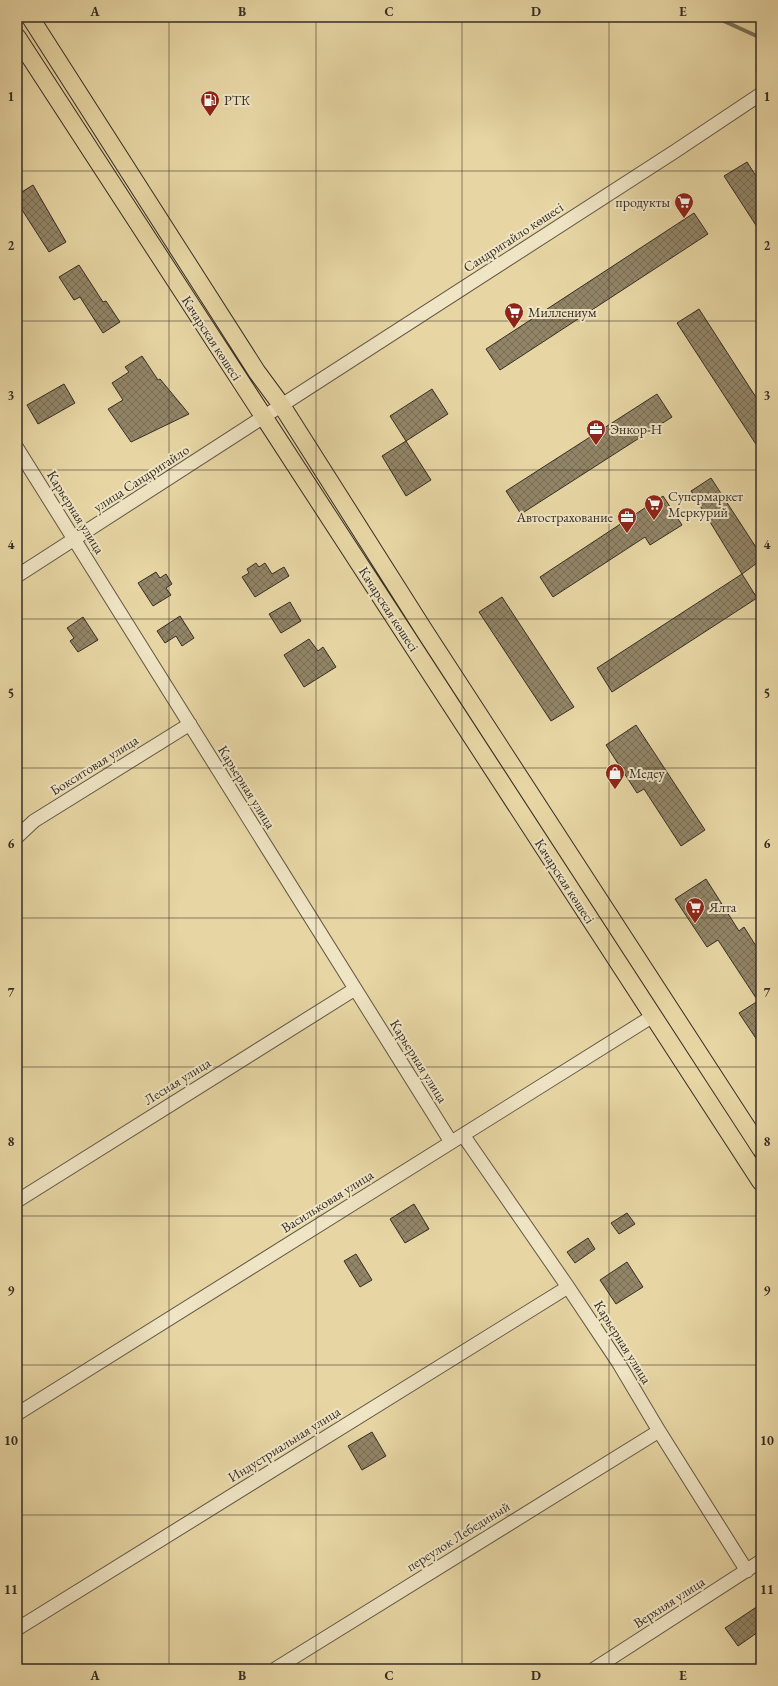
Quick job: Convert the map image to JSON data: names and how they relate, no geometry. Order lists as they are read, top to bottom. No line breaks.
{"streets":{"main road":["Качарская көшесі"],"street":["Сандригайло көшесі","улица Сандригайло","Карьерная улица","Бокситовая улица","Лесная улица","Васильковая улица","Индустриальная улица","переулок Лебединый","Верхняя улица"]},"crossings":[["Сандригайло көшесі","Качарская көшесі"],["Сандригайло көшесі","улица Сандригайло"],["Качарская көшесі","улица Сандригайло"],["Качарская көшесі","Васильковая улица"],["улица Сандригайло","Карьерная улица"],["Карьерная улица","Бокситовая улица"],["Карьерная улица","Лесная улица"],["Карьерная улица","Васильковая улица"],["Карьерная улица","Индустриальная улица"],["Карьерная улица","переулок Лебединый"],["Карьерная улица","Верхняя улица"]],"places":{"fuel station":["РТК"],"supermarket":["продукты","Миллениум","Супермаркет Меркурий","Ялта"],"office":["Энкор-Н","Автострахование"],"shop":["Медеу"]},"grid":{"columns":["A","B","C","D","E"],"rows":["1","2","3","4","5","6","7","8","9","10","11"]}}
